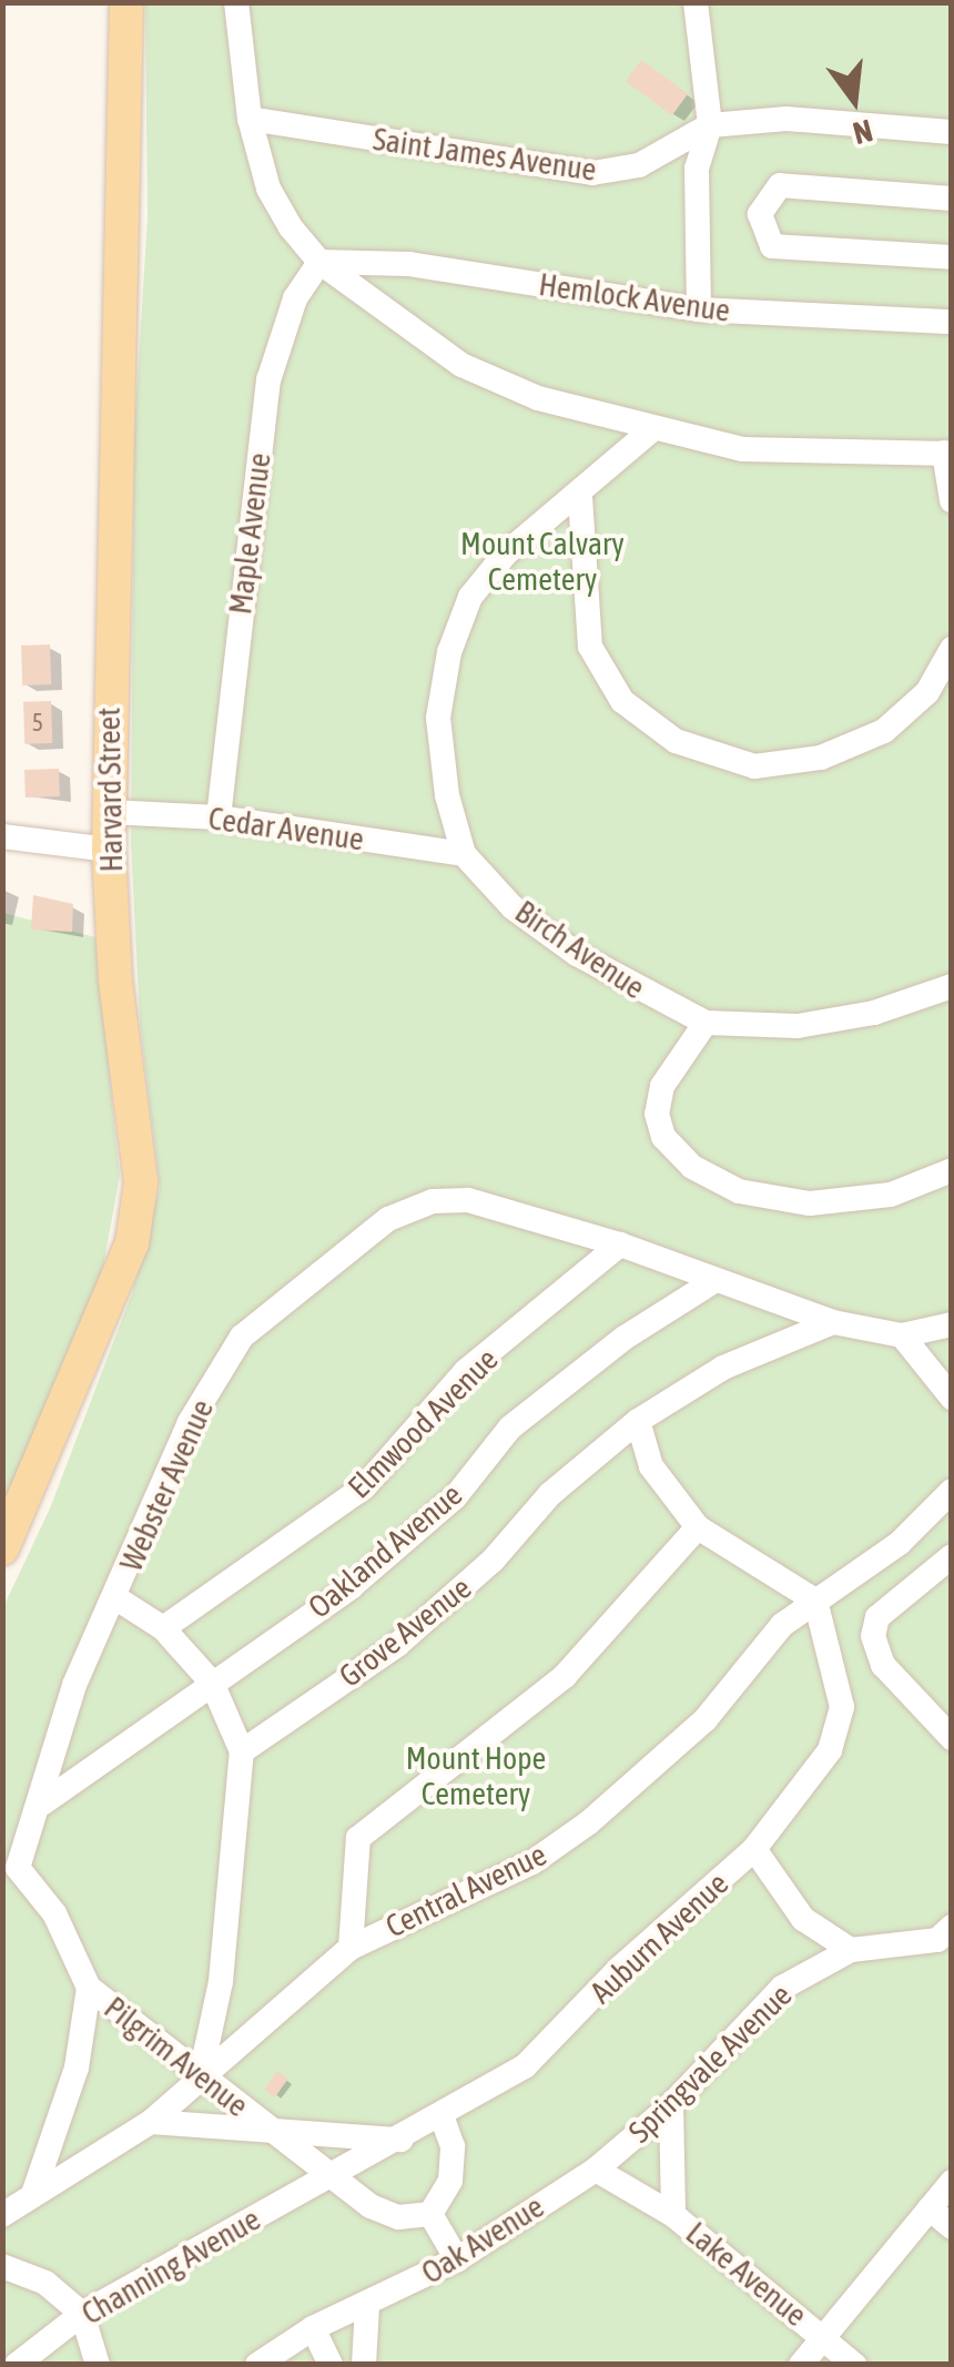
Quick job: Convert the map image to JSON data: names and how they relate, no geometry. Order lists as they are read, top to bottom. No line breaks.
{"streets":{"main road":["Harvard Street"],"street":["Saint James Avenue","Hemlock Avenue","Maple Avenue","Cedar Avenue","Birch Avenue","Elmwood Avenue","Webster Avenue","Oakland Avenue","Grove Avenue","Central Avenue","Auburn Avenue","Pilgrim Avenue","Springvale Avenue","Oak Avenue","Channing Avenue","Lake Avenue"]},"crossings":[["Hemlock Avenue","Maple Avenue"],["Maple Avenue","Cedar Avenue"],["Harvard Street","Cedar Avenue"],["Cedar Avenue","Birch Avenue"],["Elmwood Avenue","Webster Avenue"],["Webster Avenue","Oakland Avenue"],["Webster Avenue","Grove Avenue"],["Webster Avenue","Pilgrim Avenue"],["Central Avenue","Auburn Avenue"],["Central Avenue","Pilgrim Avenue"],["Auburn Avenue","Pilgrim Avenue"],["Auburn Avenue","Channing Avenue"],["Pilgrim Avenue","Channing Avenue"],["Springvale Avenue","Oak Avenue"],["Springvale Avenue","Lake Avenue"],["Oak Avenue","Lake Avenue"]],"parks":["Mount Calvary Cemetery","Mount Hope Cemetery"],"house_numbers":["5"],"north":"bottom"}
